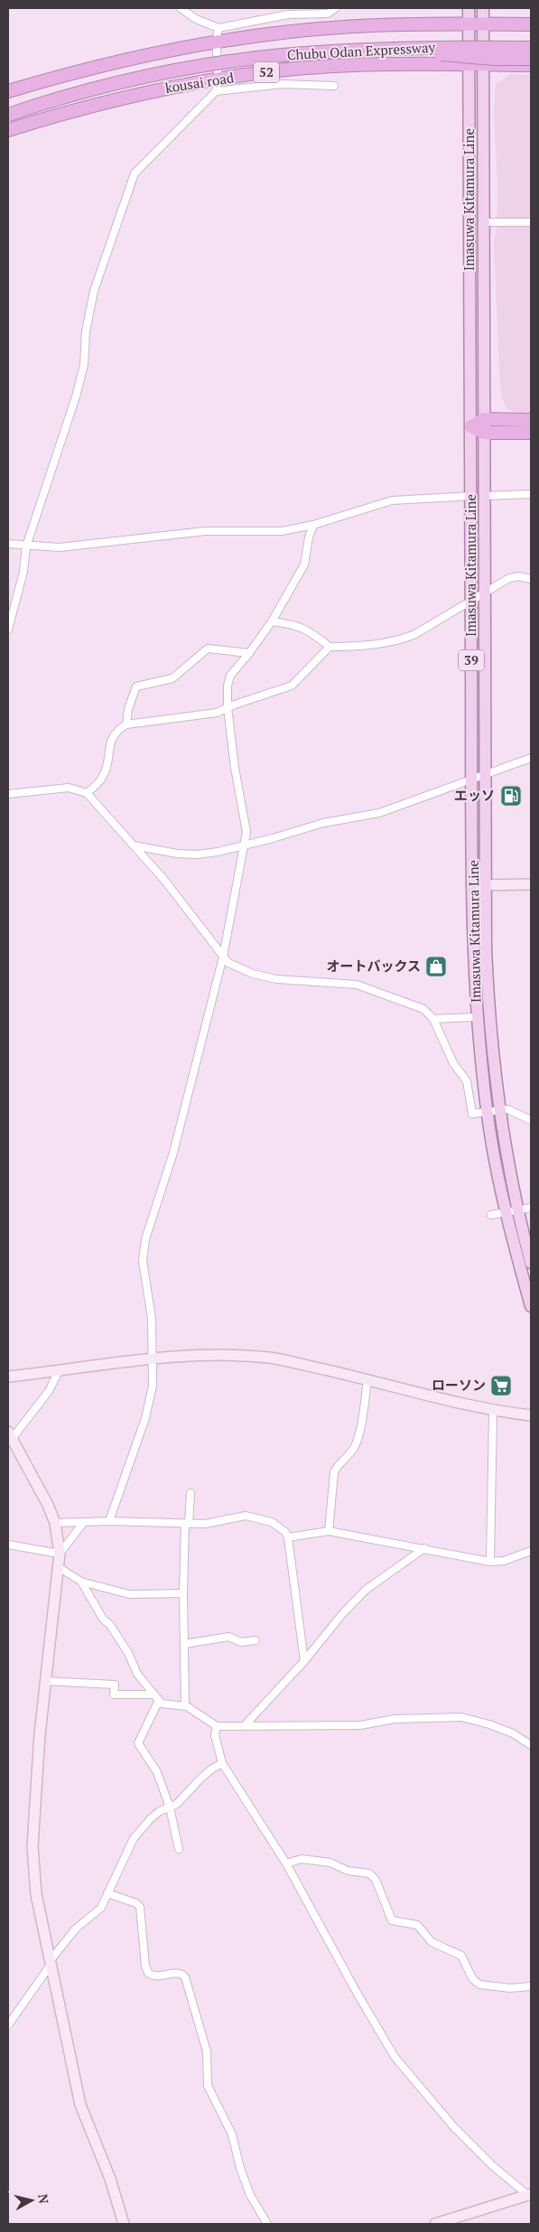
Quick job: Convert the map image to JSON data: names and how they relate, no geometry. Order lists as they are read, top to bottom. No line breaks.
{"streets":{"highway":["Chubu Odan Expressway","52","kousai road"],"main road":["Imasuwa Kitamura Line","39"]},"crossings":[["kousai road","Imasuwa Kitamura Line"]],"places":{"fuel station":["エッソ"],"shop":["オートバックス"],"supermarket":["ローソン"]},"north":"right"}
